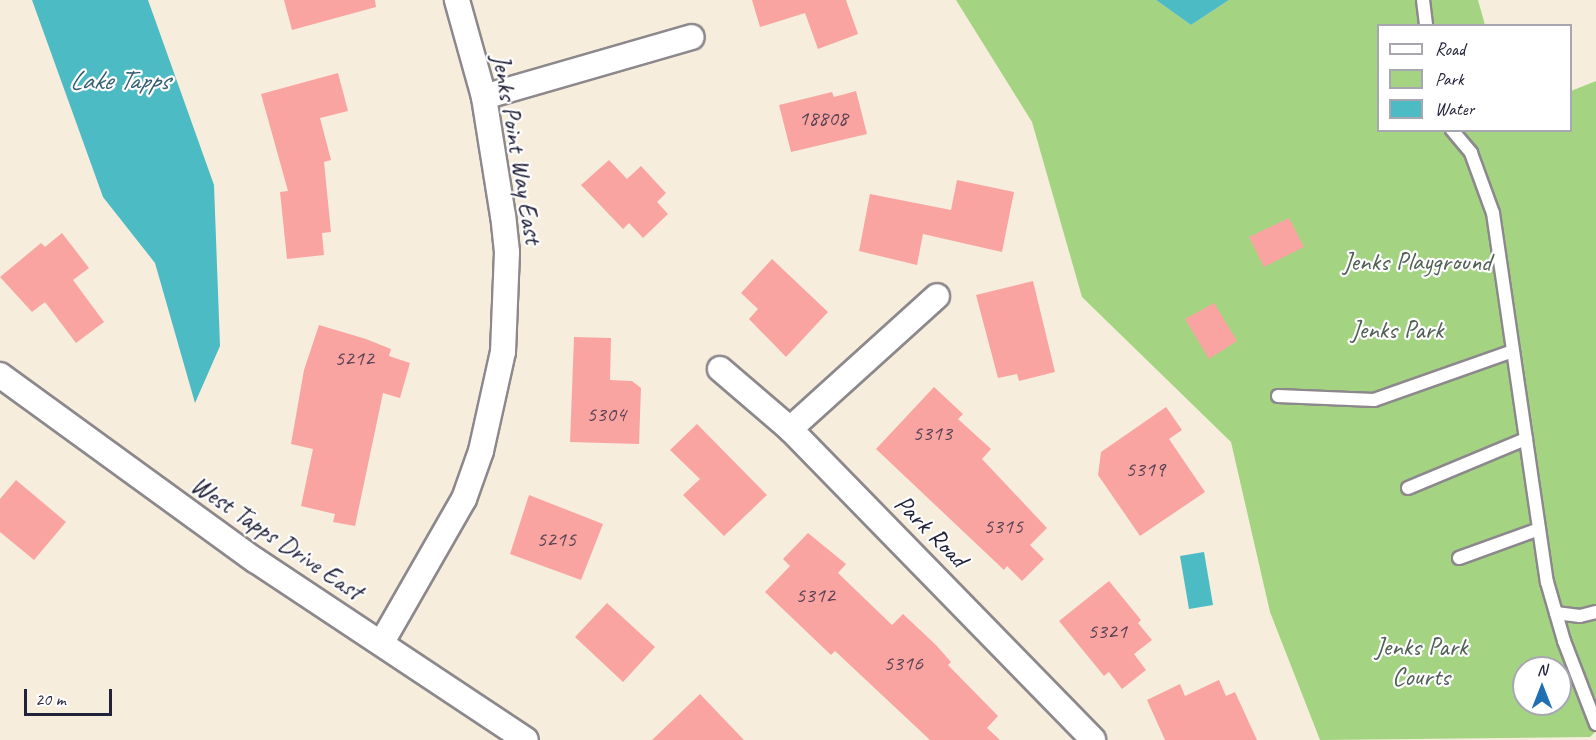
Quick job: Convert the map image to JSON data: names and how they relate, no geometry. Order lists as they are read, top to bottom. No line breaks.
{"streets":{"street":["Jenks Point Way East","Park Road","West Tapps Drive East"]},"crossings":[["Jenks Point Way East","West Tapps Drive East"]],"water":["Lake Tapps"],"parks":["Jenks Playground","Jenks Park","Jenks Park Courts"],"house_numbers":["18808","5212","5304","5313","5319","5315","5215","5312","5321","5316"],"legend":["Road","Park","Water"],"scale_bar":"20 m","north":"top"}
